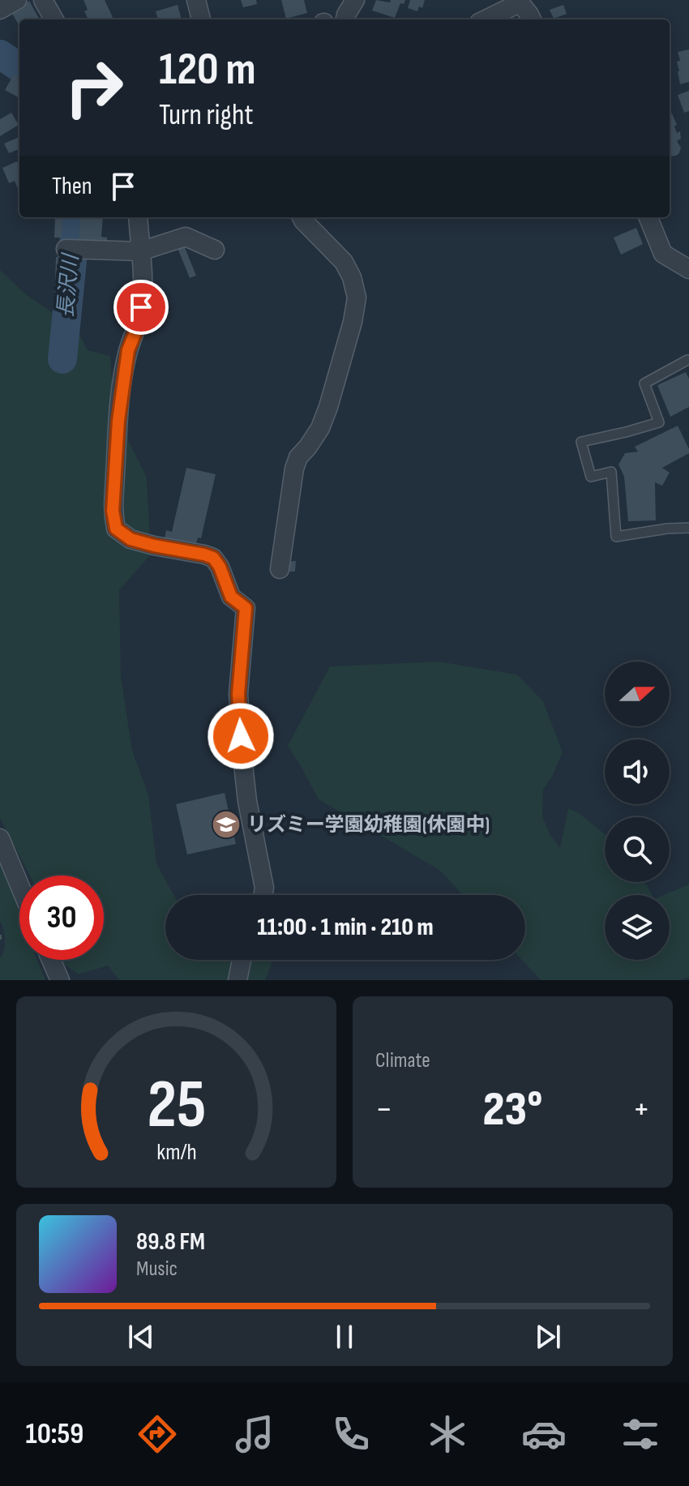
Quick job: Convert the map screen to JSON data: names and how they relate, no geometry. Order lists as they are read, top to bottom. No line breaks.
{"water":["長沢川"],"places":{"school or university":["リズミー学園幼稚園(休園中)"]},"north":"right","page":{"turn":["120 m","Turn right"],"then":"Then","limit":"30","trip":"11:00 · 1 min · 210 m","tile":"Climate","heat":["−","23°","+"],"song":["89.8 FM","Music"],"tabs":"10:59","gauge":["25","km/h"]}}
